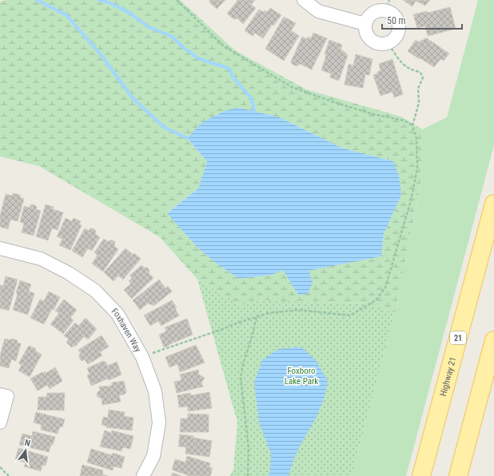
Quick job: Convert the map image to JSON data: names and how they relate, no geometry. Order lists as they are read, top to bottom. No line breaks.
{"streets":{"main road":["21","Highway 21"],"street":["Foxhaven Way"]},"parks":["Foxboro Lake Park"],"scale_bar":"50 m","north":"top"}
